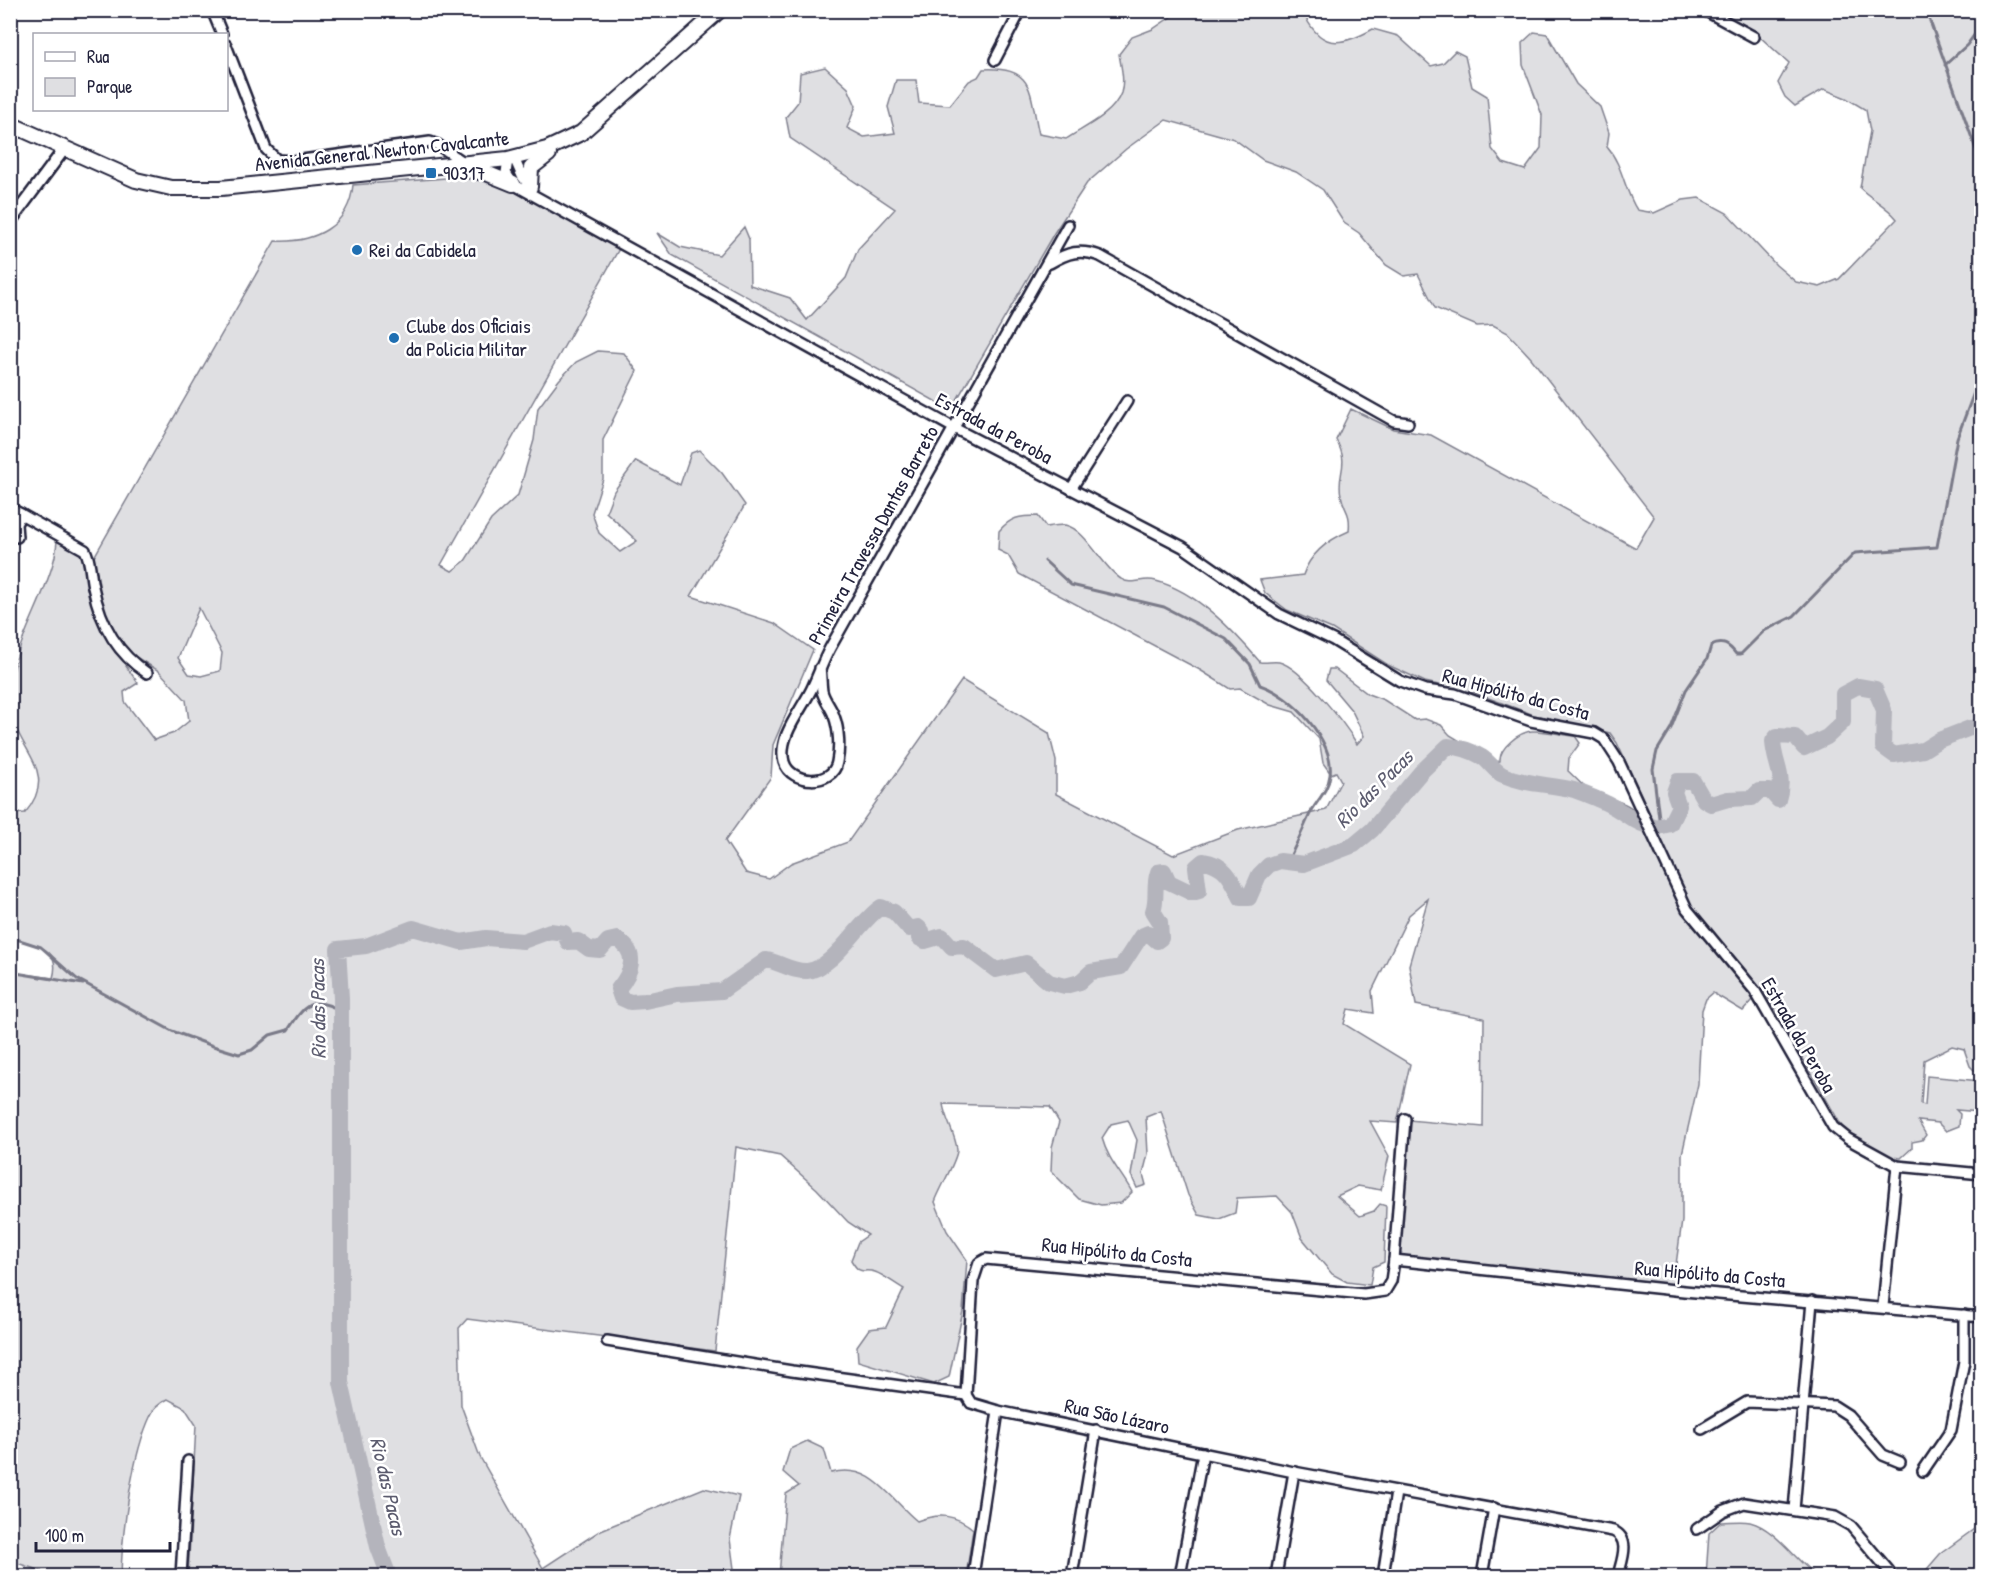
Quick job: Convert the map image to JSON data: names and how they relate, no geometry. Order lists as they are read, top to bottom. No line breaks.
{"streets":{"main road":["Avenida General Newton Cavalcante"],"street":["Estrada da Peroba","Primeira Travessa Dantas Barreto","Rua Hipólito da Costa","Rua São Lázaro"]},"crossings":[["Estrada da Peroba","Primeira Travessa Dantas Barreto"],["Estrada da Peroba","Rua Hipólito da Costa"],["Rua Hipólito da Costa","Rua São Lázaro"]],"water":["Rio das Pacas"],"places":{"transit":["90317"],"other":["Rei da Cabidela","Clube dos Oficiais da Policia Militar"]},"legend":["Rua","Parque"],"scale_bar":"100 m"}
